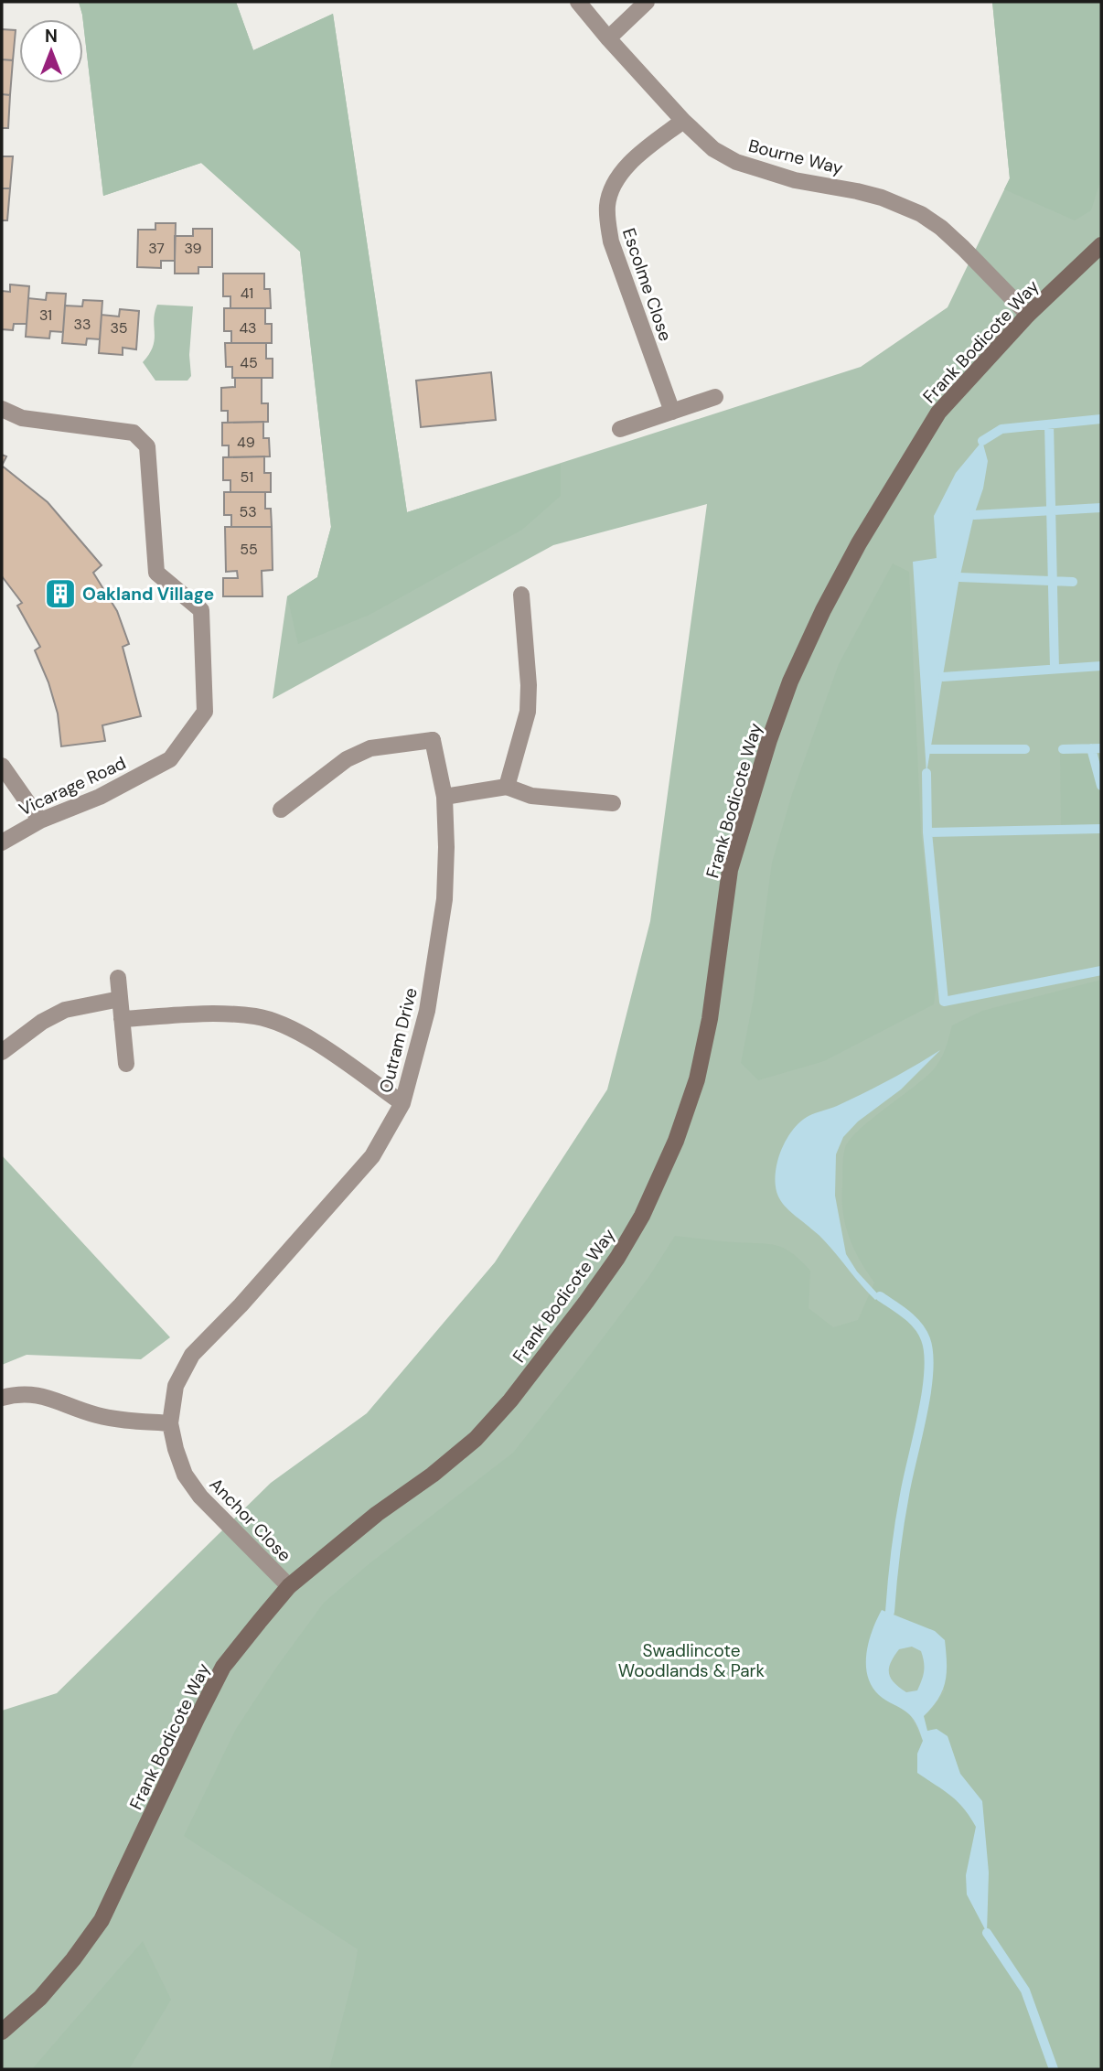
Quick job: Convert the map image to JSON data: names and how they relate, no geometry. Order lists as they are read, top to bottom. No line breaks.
{"streets":{"street":["Bourne Way","Escolme Close","Frank Bodicote Way","Vicarage Road","Outram Drive","Anchor Close"]},"crossings":[["Bourne Way","Escolme Close"],["Bourne Way","Frank Bodicote Way"],["Frank Bodicote Way","Anchor Close"],["Outram Drive","Anchor Close"]],"parks":["Swadlincote Woodlands & Park"],"places":{"building":["Oakland Village"]},"house_numbers":["37","39","41","31","33","35","43","45","49","51","53","55"],"north":"top"}
